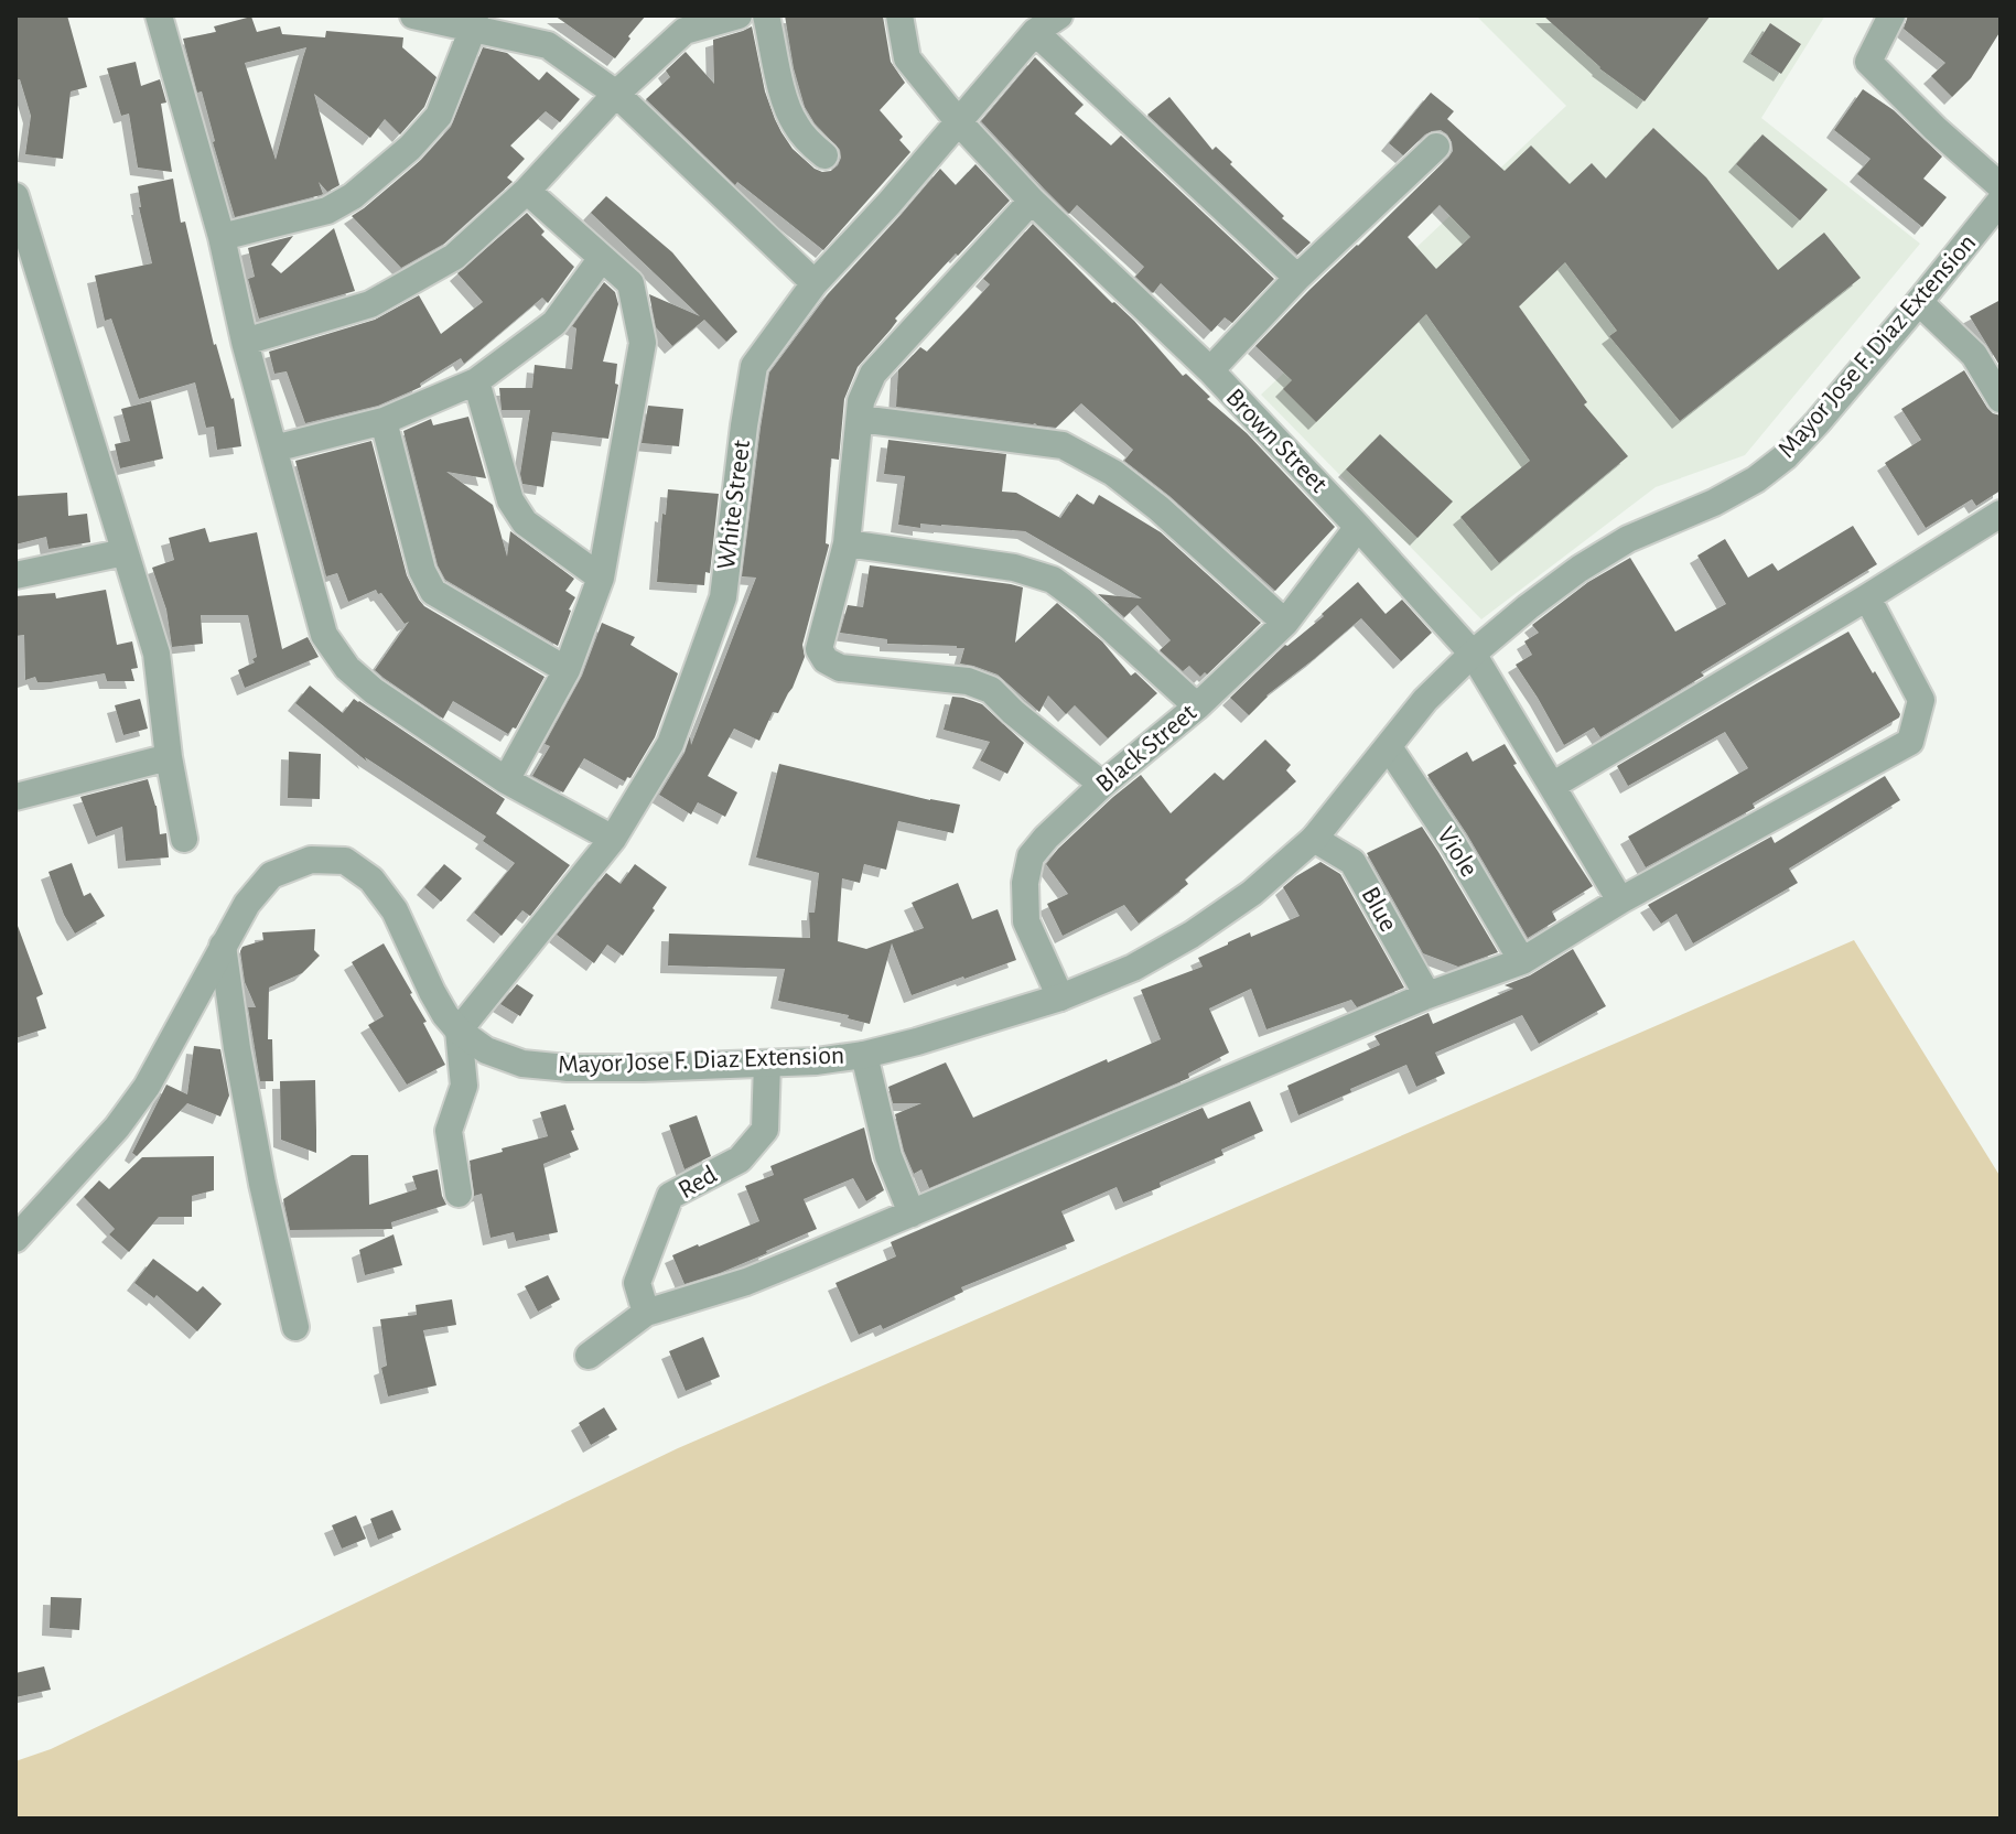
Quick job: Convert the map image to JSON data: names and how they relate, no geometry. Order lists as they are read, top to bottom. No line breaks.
{"streets":{"street":["Mayor Jose F. Diaz Extension","Brown Street","White Street","Black Street","Viole","Blue","Red"]},"crossings":[["Mayor Jose F. Diaz Extension","Brown Street"],["Mayor Jose F. Diaz Extension","White Street"],["Mayor Jose F. Diaz Extension","Black Street"],["Mayor Jose F. Diaz Extension","Viole"],["Mayor Jose F. Diaz Extension","Blue"],["Mayor Jose F. Diaz Extension","Red"],["Brown Street","White Street"],["Brown Street","Black Street"]]}
